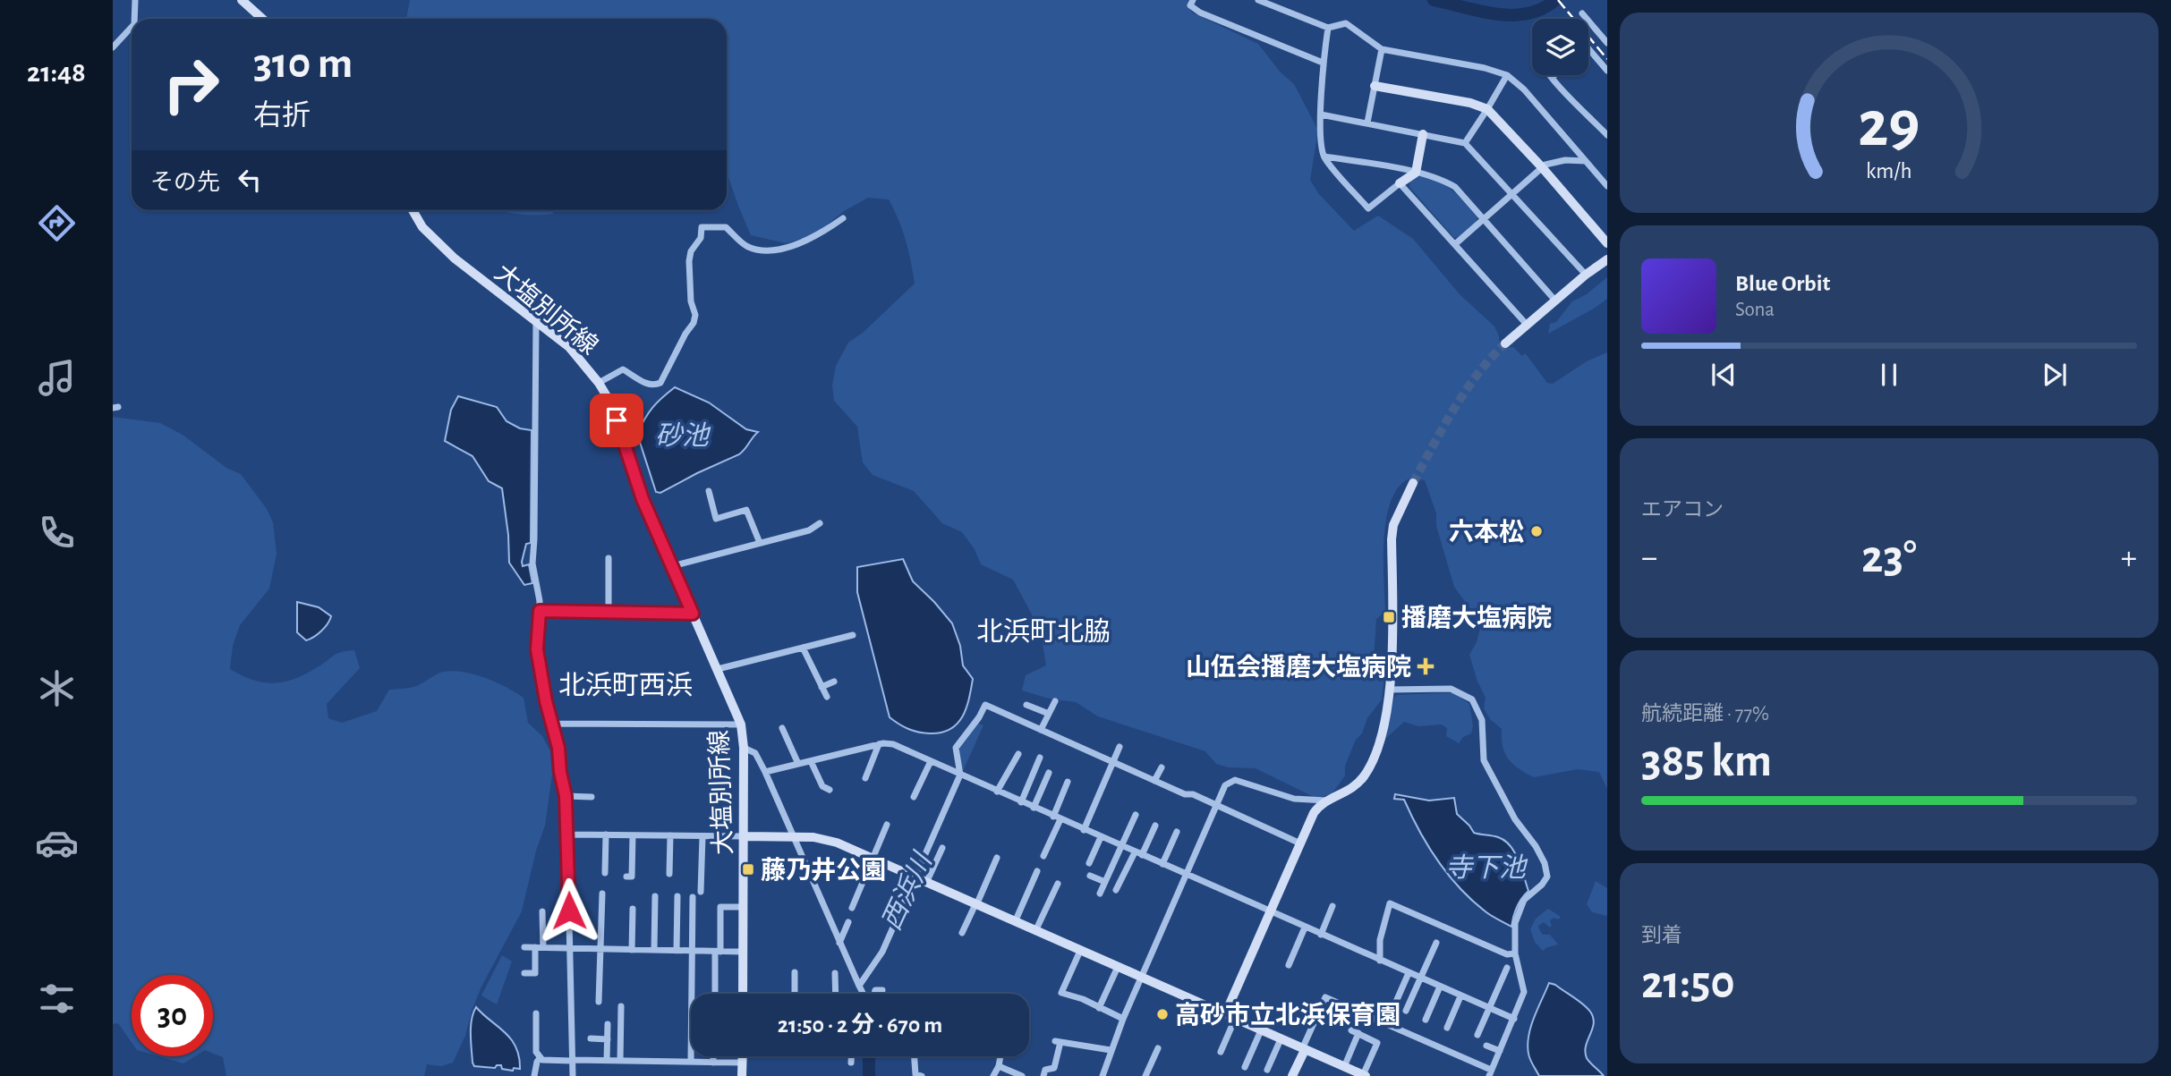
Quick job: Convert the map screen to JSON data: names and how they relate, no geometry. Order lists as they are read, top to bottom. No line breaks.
{"streets":{"street":["大塩別所線"]},"districts":["北浜町北脇","北浜町西浜"],"water":["砂池","寺下池","西浜川"],"places":{"other":["六本松","高砂市立北浜保育園"],"transit":["播磨大塩病院","藤乃井公園"],"health":["山伍会播磨大塩病院"]},"page":{"tabs":"21:48","turn":["310 m","右折"],"then":"その先","song":["Blue Orbit","Sona"],"tile":["エアコン",["航続距離 · 77%","385 km"],["到着","21:50"]],"heat":["−","23°","+"],"limit":"30","trip":"21:50 · 2 分 · 670 m","gauge":["29","km/h"]}}
